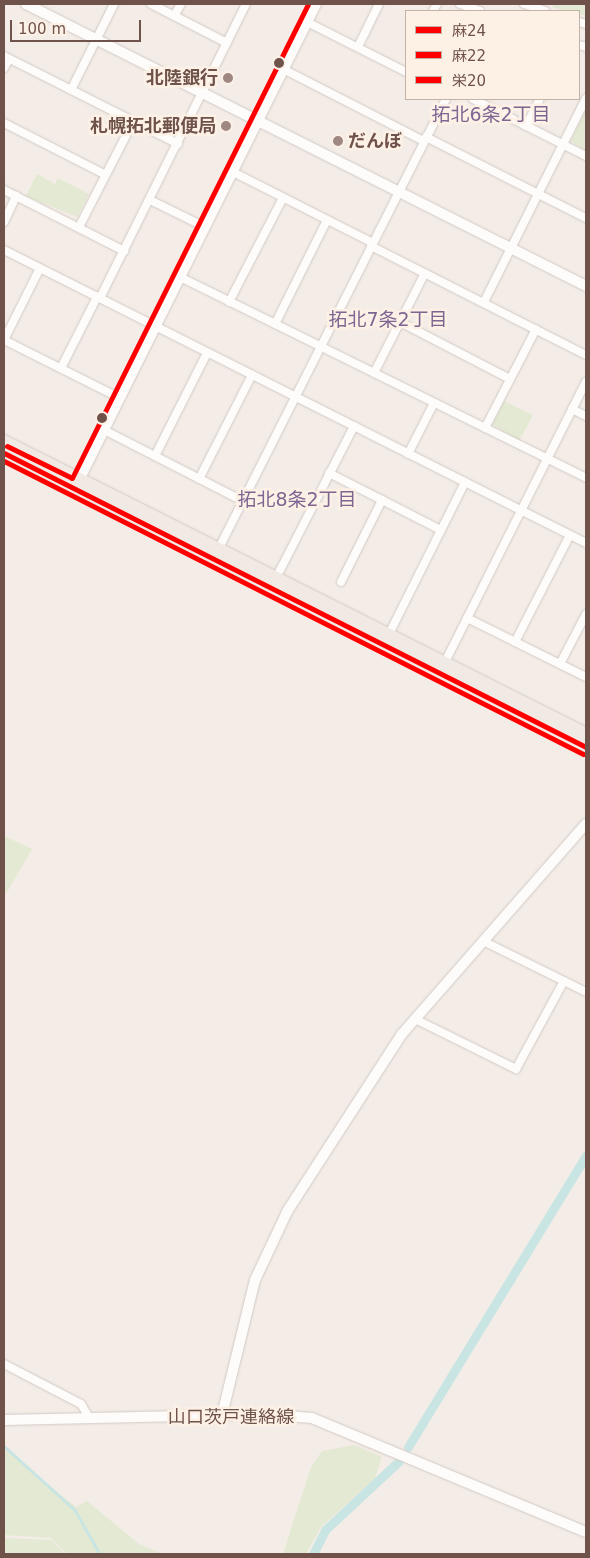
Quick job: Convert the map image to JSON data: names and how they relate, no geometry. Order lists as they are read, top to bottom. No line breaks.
{"streets":{"street":["山口茨戸連絡線"]},"districts":["拓北6条2丁目","拓北7条2丁目","拓北8条2丁目"],"places":["北陸銀行","札幌拓北郵便局","だんぼ"],"lines":["transit line 栄20","transit line 麻24","transit line 麻22"],"legend":["麻24","麻22","栄20"],"scale_bar":"100 m"}
